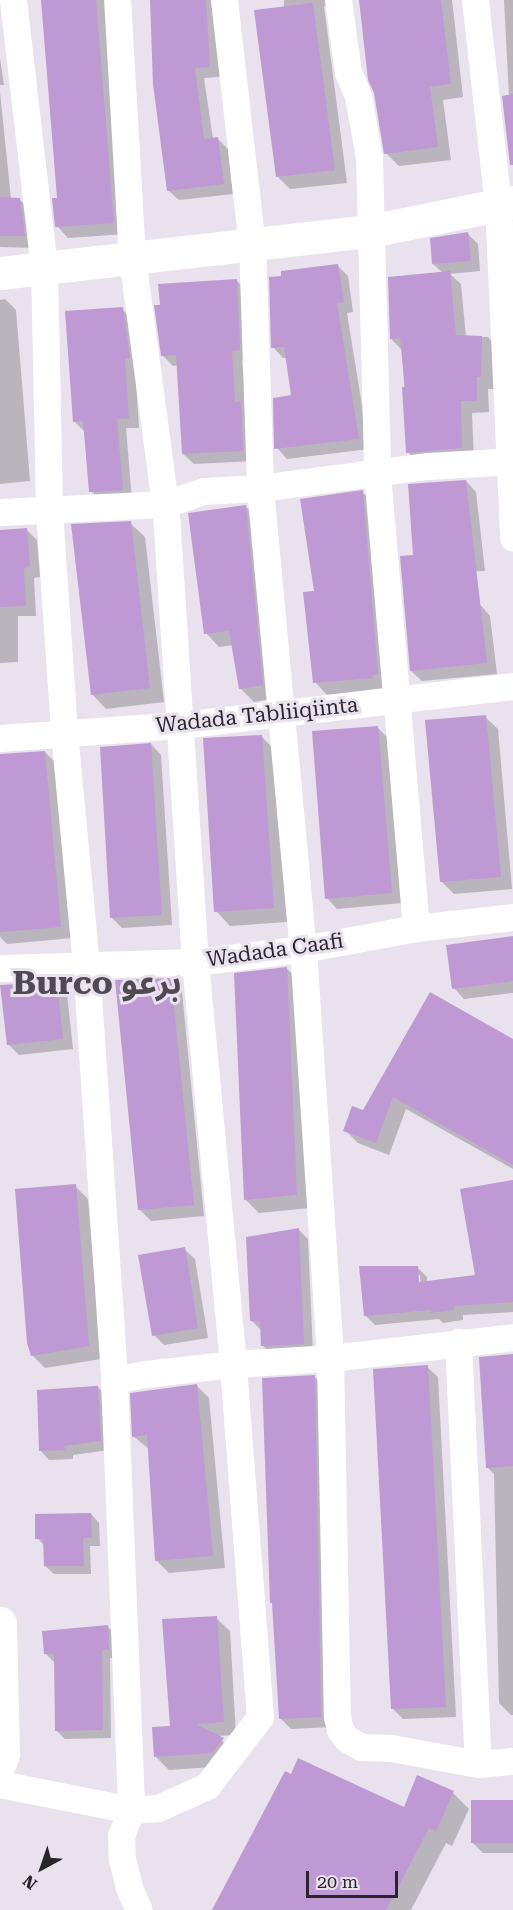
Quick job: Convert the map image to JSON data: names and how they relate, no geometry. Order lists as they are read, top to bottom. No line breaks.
{"streets":{"street":["Wadada Tabliiqiinta","Wadada Caafi"]},"districts":["Burco برعو"],"scale_bar":"20 m","north":"bottom left"}
